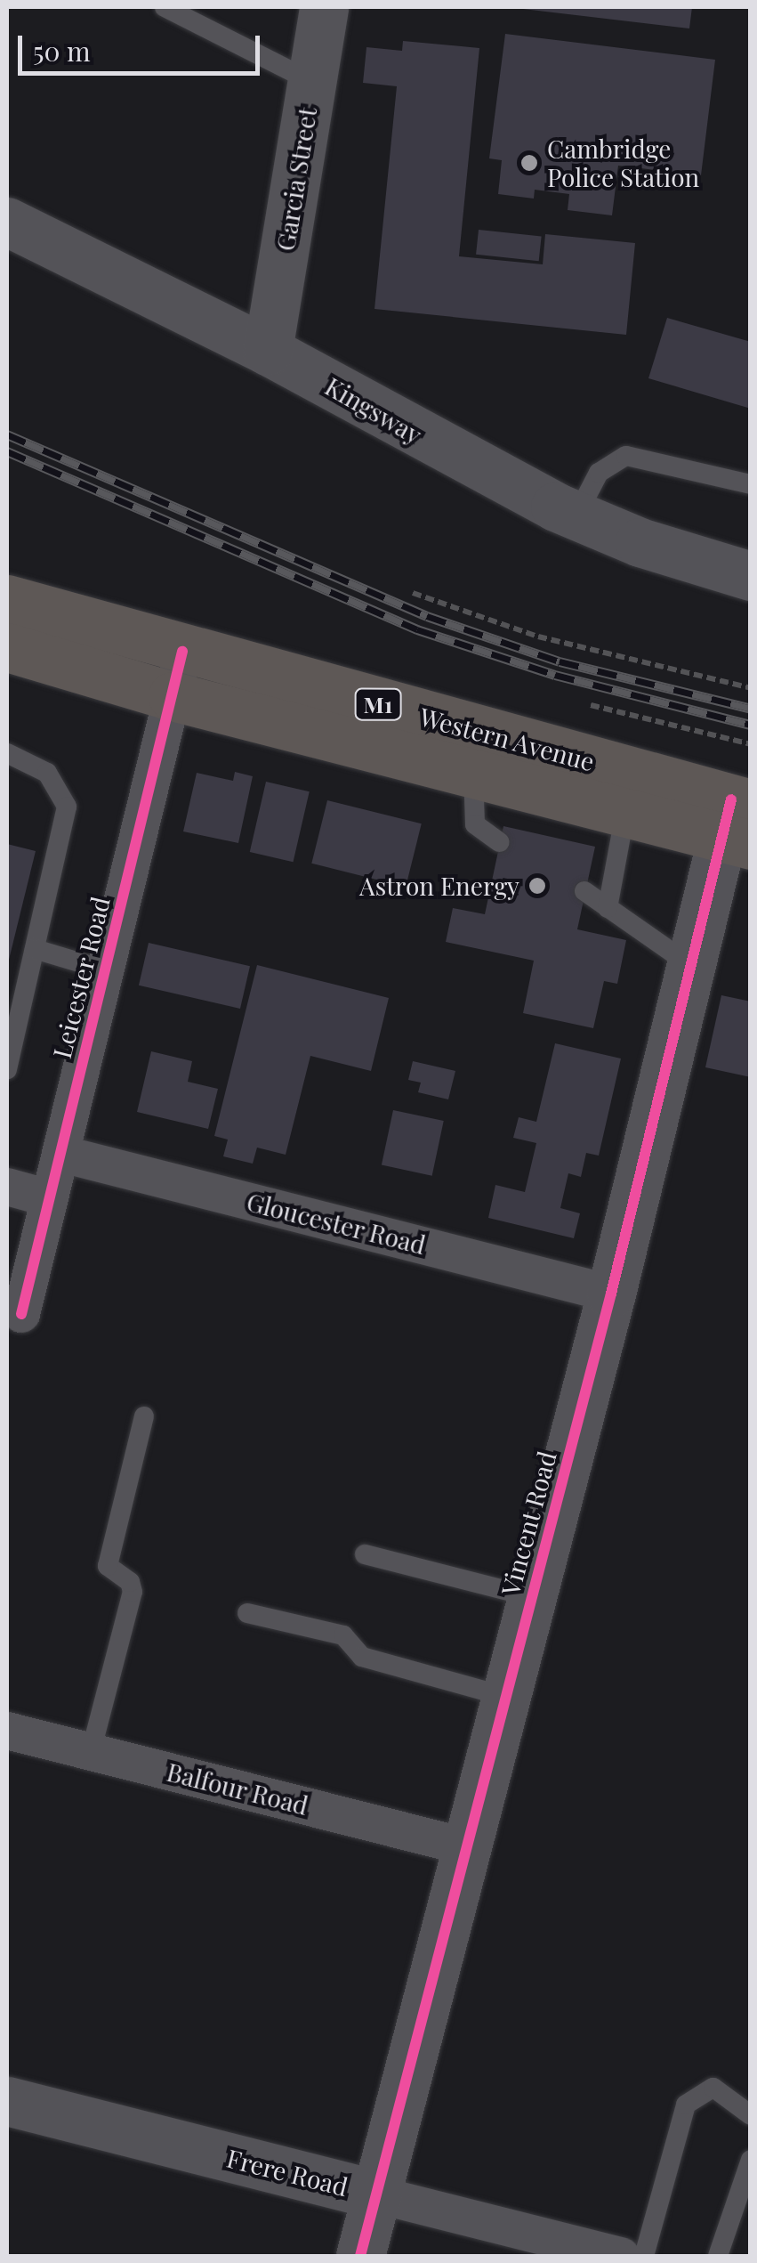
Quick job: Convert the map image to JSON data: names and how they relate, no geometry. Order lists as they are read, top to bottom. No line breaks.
{"streets":{"main road":["M1","Western Avenue"],"street":["Garcia Street","Kingsway","Leicester Road","Gloucester Road","Vincent Road","Balfour Road","Frere Road"]},"crossings":[["Garcia Street","Kingsway"],["Western Avenue","Leicester Road"],["Western Avenue","Vincent Road"],["Leicester Road","Gloucester Road"],["Gloucester Road","Vincent Road"],["Vincent Road","Balfour Road"],["Vincent Road","Frere Road"]],"places":["Cambridge Police Station","Astron Energy"],"scale_bar":"50 m"}
